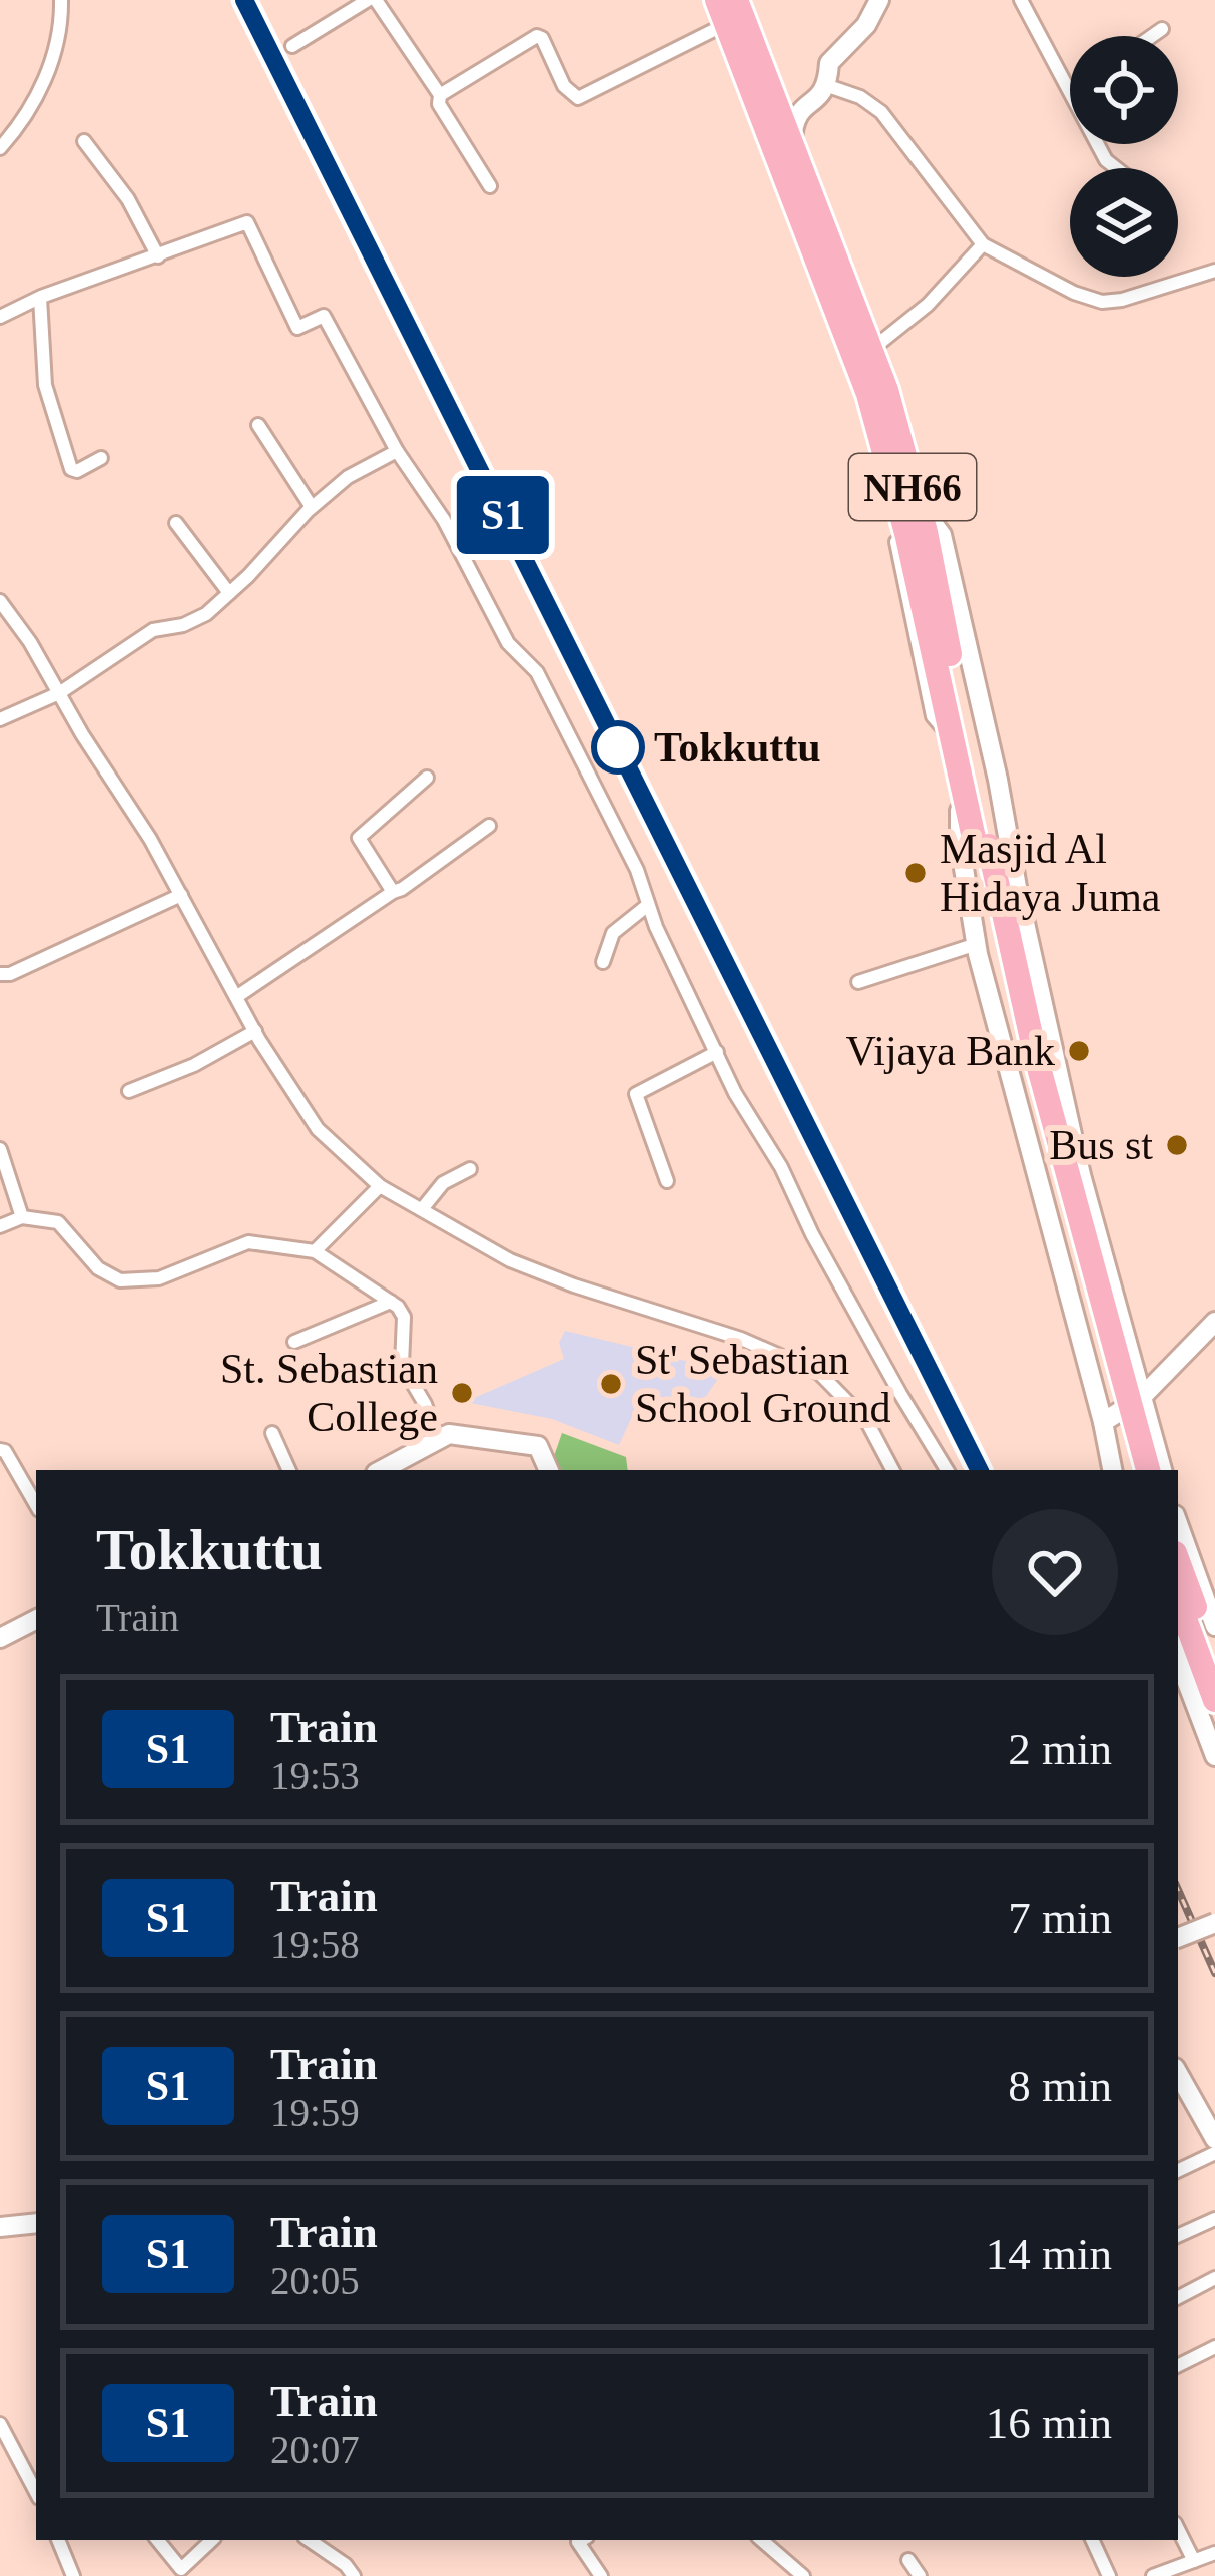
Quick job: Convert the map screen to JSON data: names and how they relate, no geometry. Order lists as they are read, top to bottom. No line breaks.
{"streets":{"highway":["NH66"]},"places":["Tokkuttu","Masjid Al Hidaya Juma","Vijaya Bank","Bus st","St' Sebastian School Ground","St. Sebastian College"],"page":{"on_map":"S1","heading":["Tokkuttu","Train"],"list":[{"mark":"S1","name":"Train","note":"19:53","value":"2 min"},{"mark":"S1","name":"Train","note":"19:58","value":"7 min"},{"mark":"S1","name":"Train","note":"19:59","value":"8 min"},{"mark":"S1","name":"Train","note":"20:05","value":"14 min"},{"mark":"S1","name":"Train","note":"20:07","value":"16 min"}]}}
